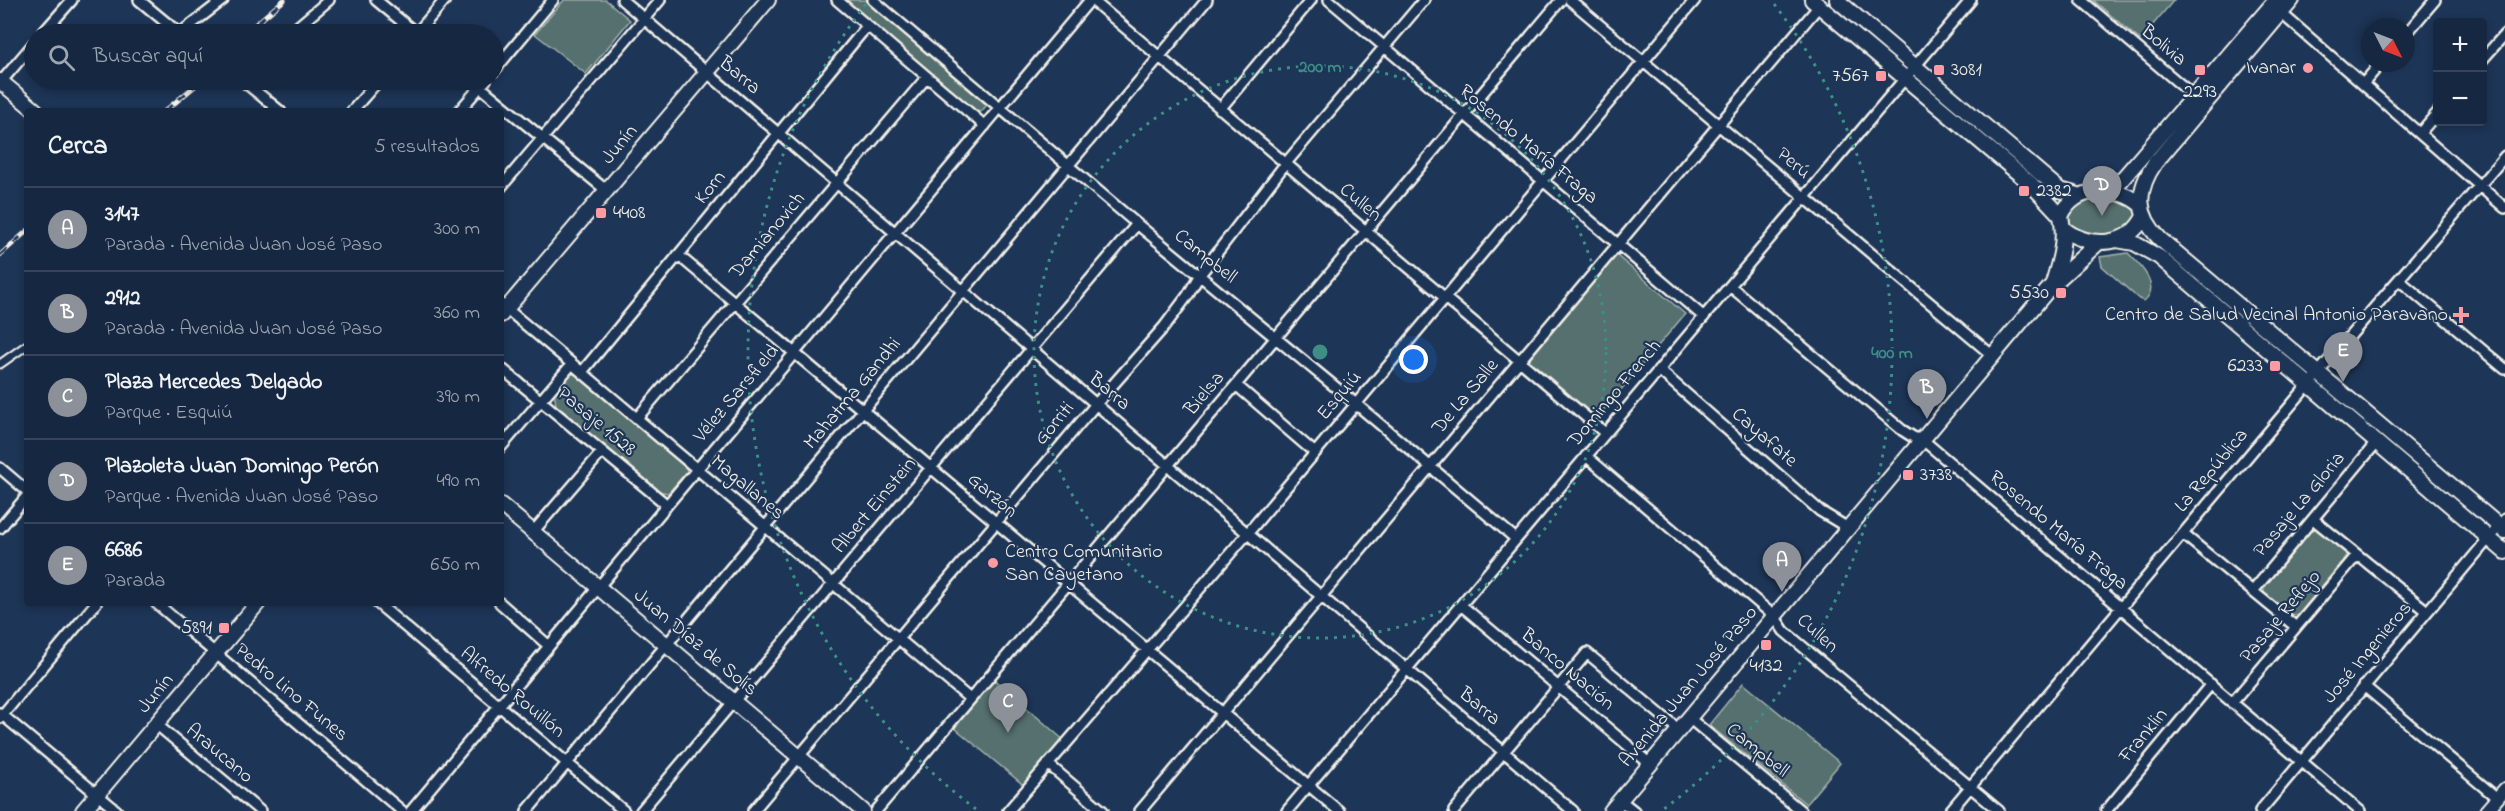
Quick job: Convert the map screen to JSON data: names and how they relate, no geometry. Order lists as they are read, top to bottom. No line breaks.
{"streets":{"main road":["Junín","Juan Díaz de Solís","Avenida Juan José Paso"],"street":["Bolivia","Barra","Rosendo María Fraga","Perú","Korn","Cullen","Damianovich","Campbell","Vélez Sarsfield","Mahatma Gandhi","Bielsa","Domingo French","Esquiú","De La Salle","Pasaje 1528","Gorriti","Cayafate","La República","Magallanes","Garzón","Pasaje La Gloria","Albert Einstein","Pasaje Reflejo","José Ingenieros","Banco Nación","Pedro Lino Funes","Alfredo Rouillón","Franklin","Araucano"]},"crossings":[["Barra","Junín"],["Barra","Korn"],["Barra","Damianovich"],["Barra","Vélez Sarsfield"],["Barra","Mahatma Gandhi"],["Barra","Bielsa"],["Barra","Domingo French"],["Barra","Esquiú"],["Barra","De La Salle"],["Barra","Gorriti"],["Barra","Albert Einstein"],["Junín","Pedro Lino Funes"],["Junín","Araucano"],["Rosendo María Fraga","Bielsa"],["Rosendo María Fraga","Domingo French"],["Rosendo María Fraga","Esquiú"],["Rosendo María Fraga","De La Salle"],["Rosendo María Fraga","Gorriti"],["Rosendo María Fraga","La República"],["Rosendo María Fraga","Pasaje Reflejo"],["Rosendo María Fraga","José Ingenieros"],["Rosendo María Fraga","Avenida Juan José Paso"],["Rosendo María Fraga","Franklin"],["Perú","Domingo French"],["Perú","Esquiú"],["Perú","De La Salle"],["Perú","Avenida Juan José Paso"],["Korn","Magallanes"],["Korn","Garzón"],["Cullen","Vélez Sarsfield"],["Cullen","Mahatma Gandhi"],["Cullen","Bielsa"],["Cullen","Domingo French"],["Cullen","Esquiú"],["Cullen","De La Salle"],["Cullen","Gorriti"],["Cullen","La República"],["Cullen","Avenida Juan José Paso"],["Damianovich","Magallanes"],["Damianovich","Garzón"],["Campbell","Vélez Sarsfield"],["Campbell","Mahatma Gandhi"],["Campbell","Bielsa"],["Campbell","Domingo French"],["Campbell","Esquiú"],["Campbell","De La Salle"],["Campbell","Gorriti"],["Campbell","Albert Einstein"],["Campbell","Avenida Juan José Paso"],["Vélez Sarsfield","Pasaje 1528"],["Vélez Sarsfield","Magallanes"],["Vélez Sarsfield","Garzón"],["Vélez Sarsfield","Juan Díaz de Solís"],["Vélez Sarsfield","Alfredo Rouillón"],["Mahatma Gandhi","Magallanes"],["Mahatma Gandhi","Garzón"],["Mahatma Gandhi","Juan Díaz de Solís"],["Mahatma Gandhi","Alfredo Rouillón"],["Bielsa","Magallanes"],["Bielsa","Garzón"],["Domingo French","Cayafate"],["Domingo French","Garzón"],["Domingo French","Banco Nación"],["Esquiú","Garzón"],["De La Salle","Garzón"],["Gorriti","Magallanes"],["Gorriti","Garzón"],["Gorriti","Juan Díaz de Solís"],["Cayafate","Avenida Juan José Paso"],["Magallanes","Albert Einstein"],["Garzón","Albert Einstein"],["Albert Einstein","Juan Díaz de Solís"],["Banco Nación","Avenida Juan José Paso"]],"places":{"other":["Ivanar","Centro Comunitario San Cayetano"],"transit":["3081","2293","7567","2382","4408","5530","6233","3738","5891","4132"],"health":["Centro de Salud Vecinal Antonio Paravano"]},"north":"bottom right","page":{"map_buttons":["+","−"],"search":"Buscar aquí","heading":["Cerca","5 resultados"],"pins":["D","E","B","A","C"],"list":[{"mark":"A","name":"3147","note":"Parada · Avenida Juan José Paso","value":"300 m"},{"mark":"B","name":"2912","note":"Parada · Avenida Juan José Paso","value":"360 m"},{"mark":"C","name":"Plaza Mercedes Delgado","note":"Parque · Esquiú","value":"390 m"},{"mark":"D","name":"Plazoleta Juan Domingo Perón","note":"Parque · Avenida Juan José Paso","value":"490 m"},{"mark":"E","name":"6686","note":"Parada","value":"650 m"}]},"rings":["200 m","400 m"]}
